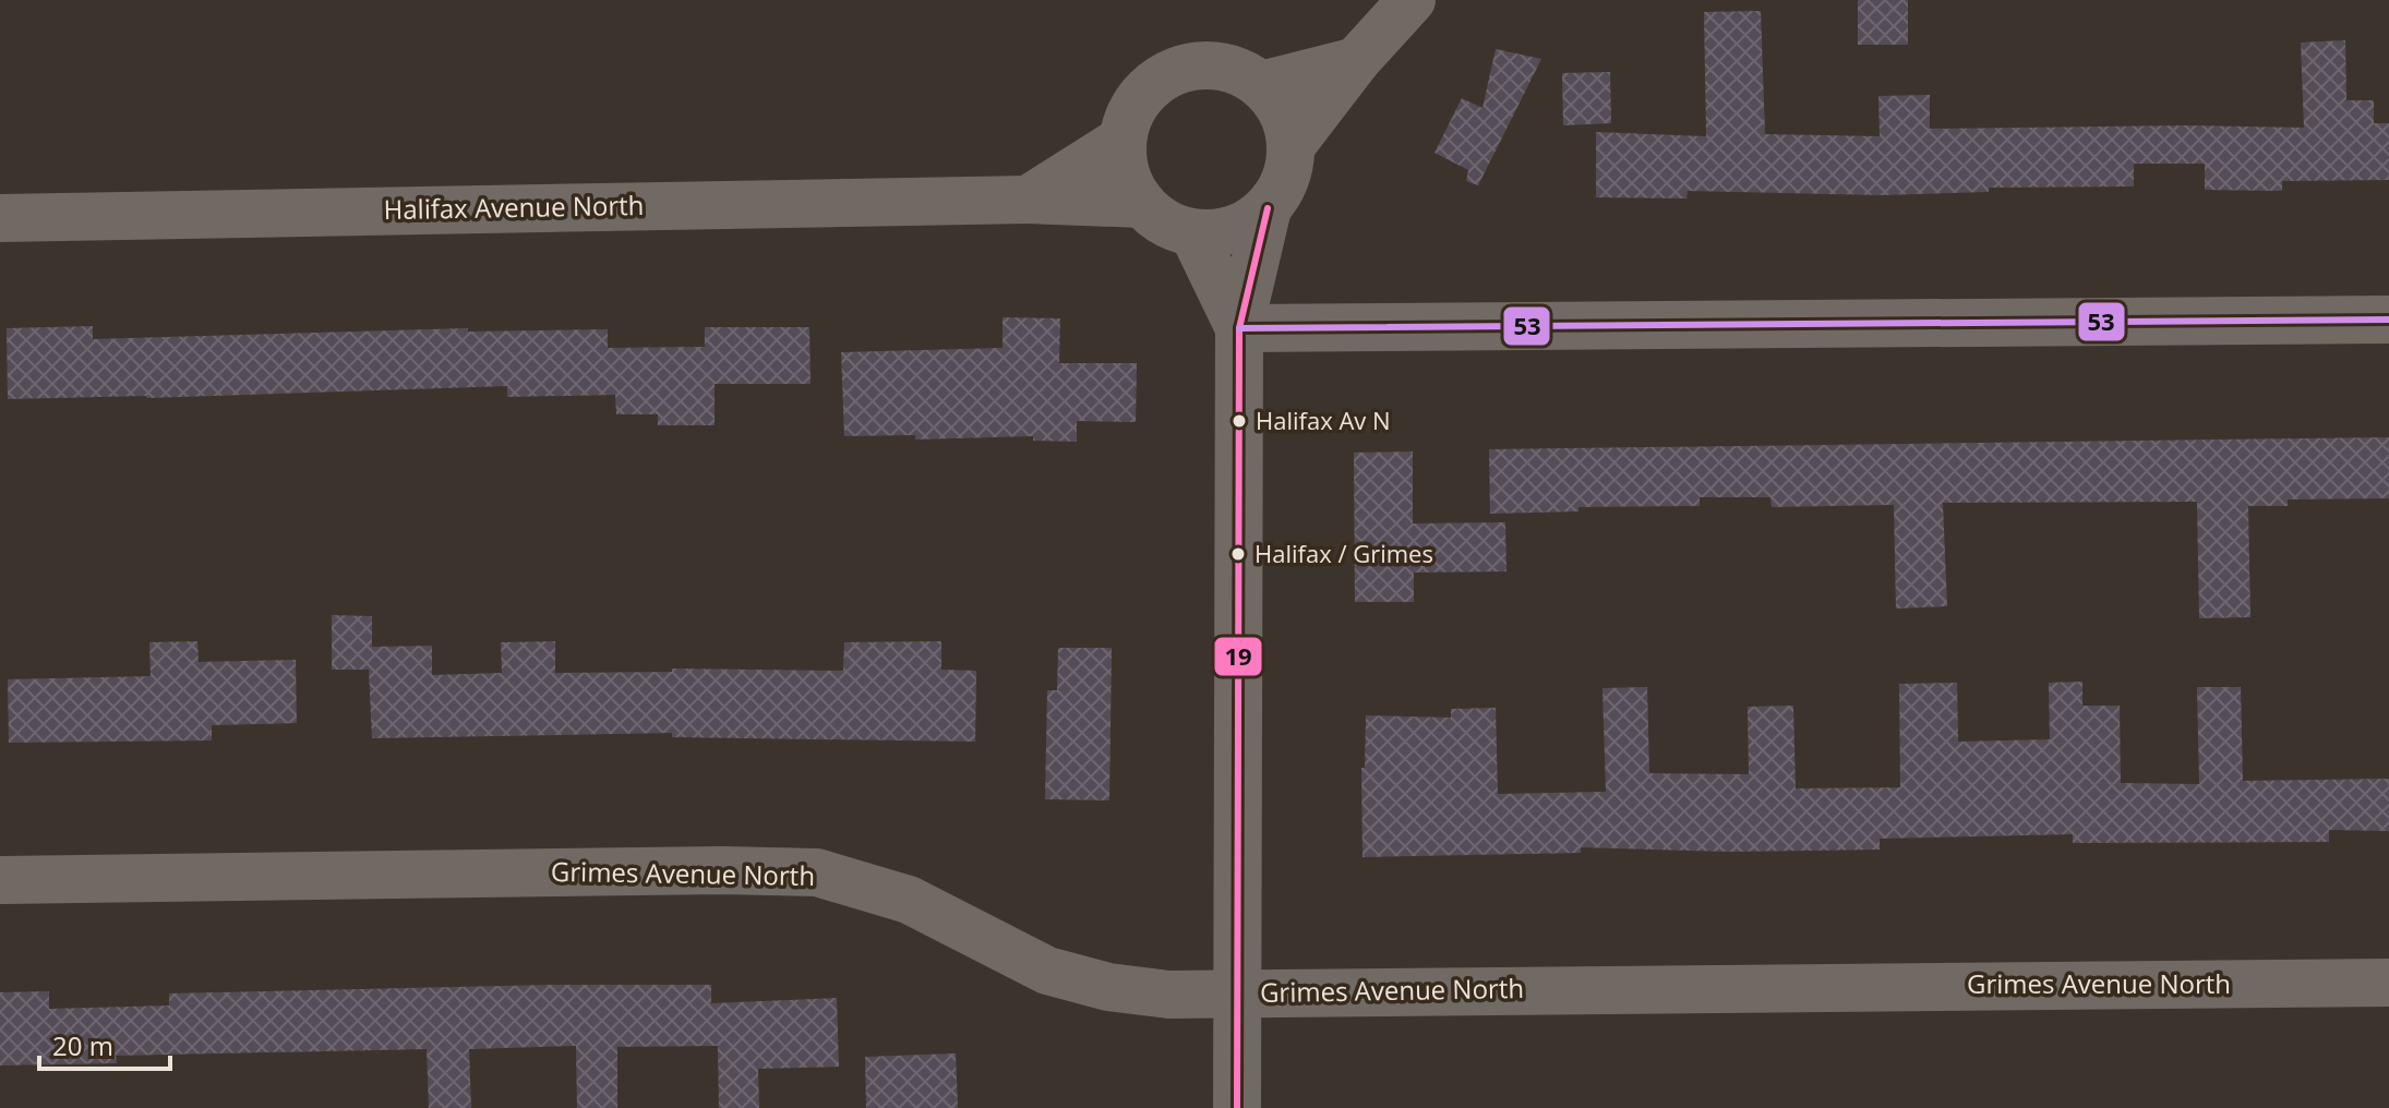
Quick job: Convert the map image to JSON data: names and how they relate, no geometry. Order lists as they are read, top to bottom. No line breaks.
{"streets":{"street":["Halifax Avenue North","Grimes Avenue North"]},"places":["Halifax Av N","Halifax / Grimes"],"lines":["transit line 19","transit line 53"],"scale_bar":"20 m"}
